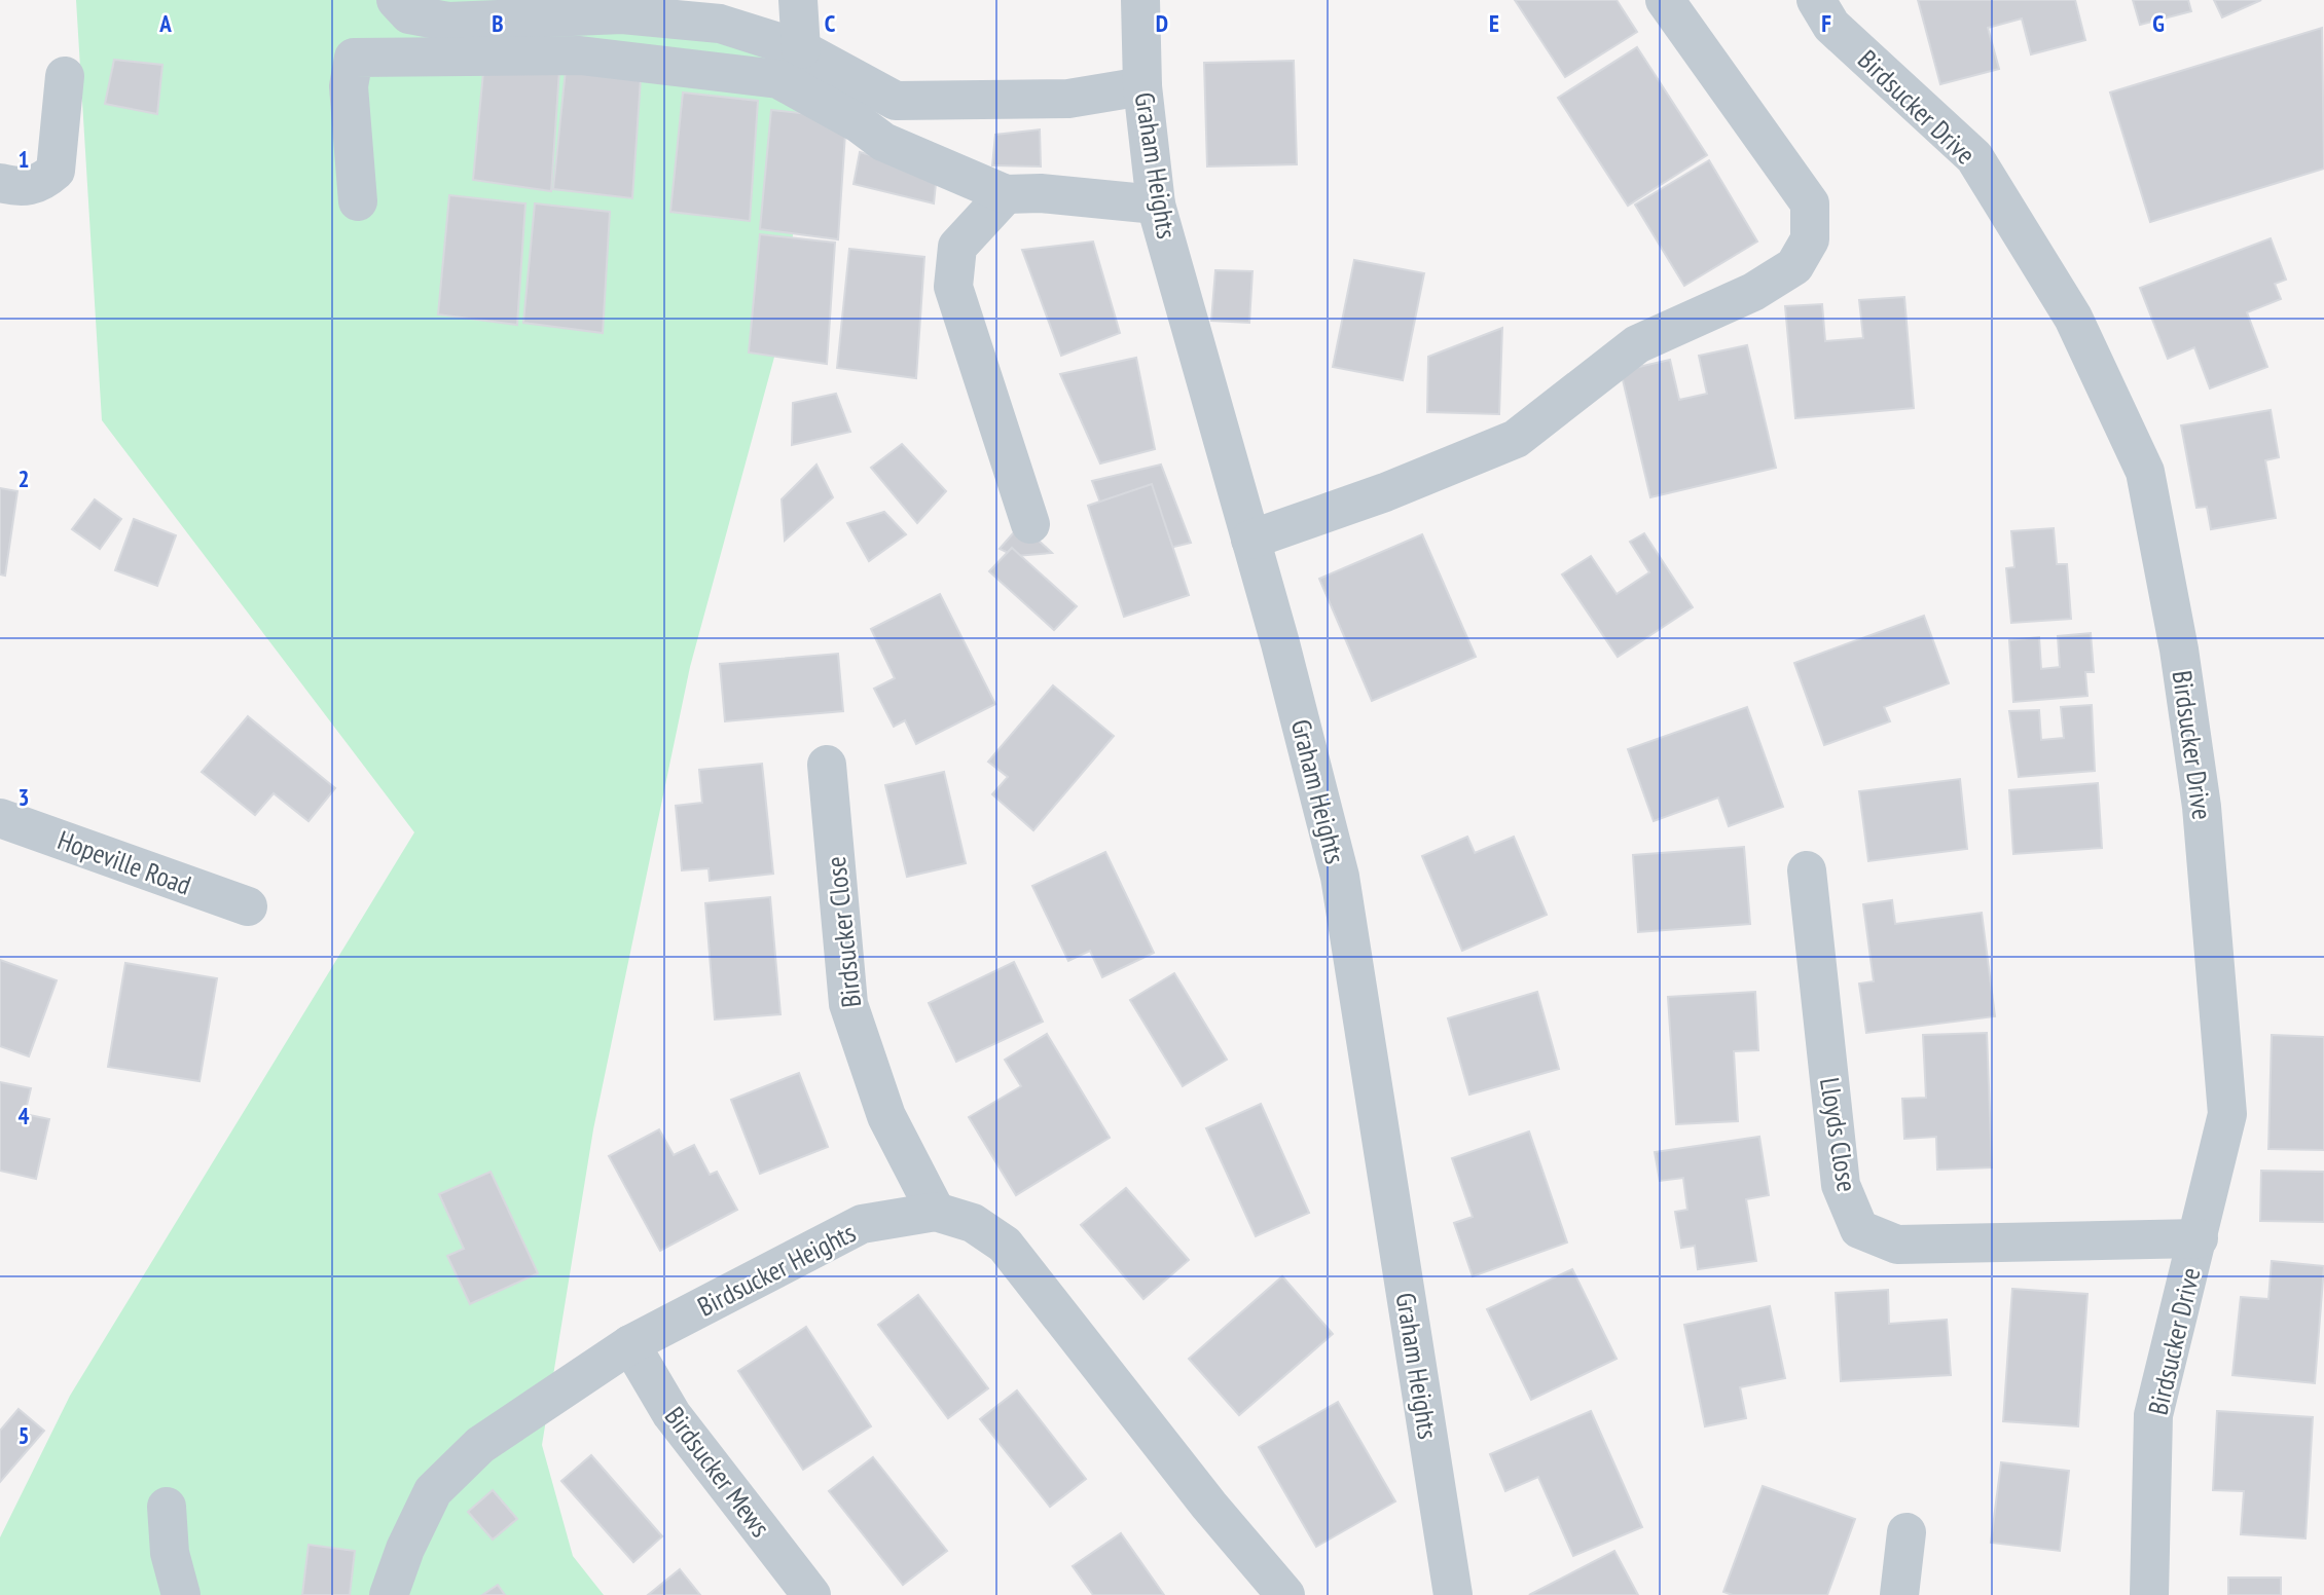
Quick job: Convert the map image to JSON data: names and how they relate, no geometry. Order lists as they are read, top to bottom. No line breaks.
{"streets":{"street":["Birdsucker Drive","Graham Heights","Hopeville Road","Birdsucker Close","Lloyds Close","Birdsucker Heights","Birdsucker Mews"]},"crossings":[["Birdsucker Drive","Lloyds Close"],["Birdsucker Close","Birdsucker Heights"],["Birdsucker Heights","Birdsucker Mews"]],"grid":{"columns":["A","B","C","D","E","F","G"],"rows":["1","2","3","4","5"]}}
